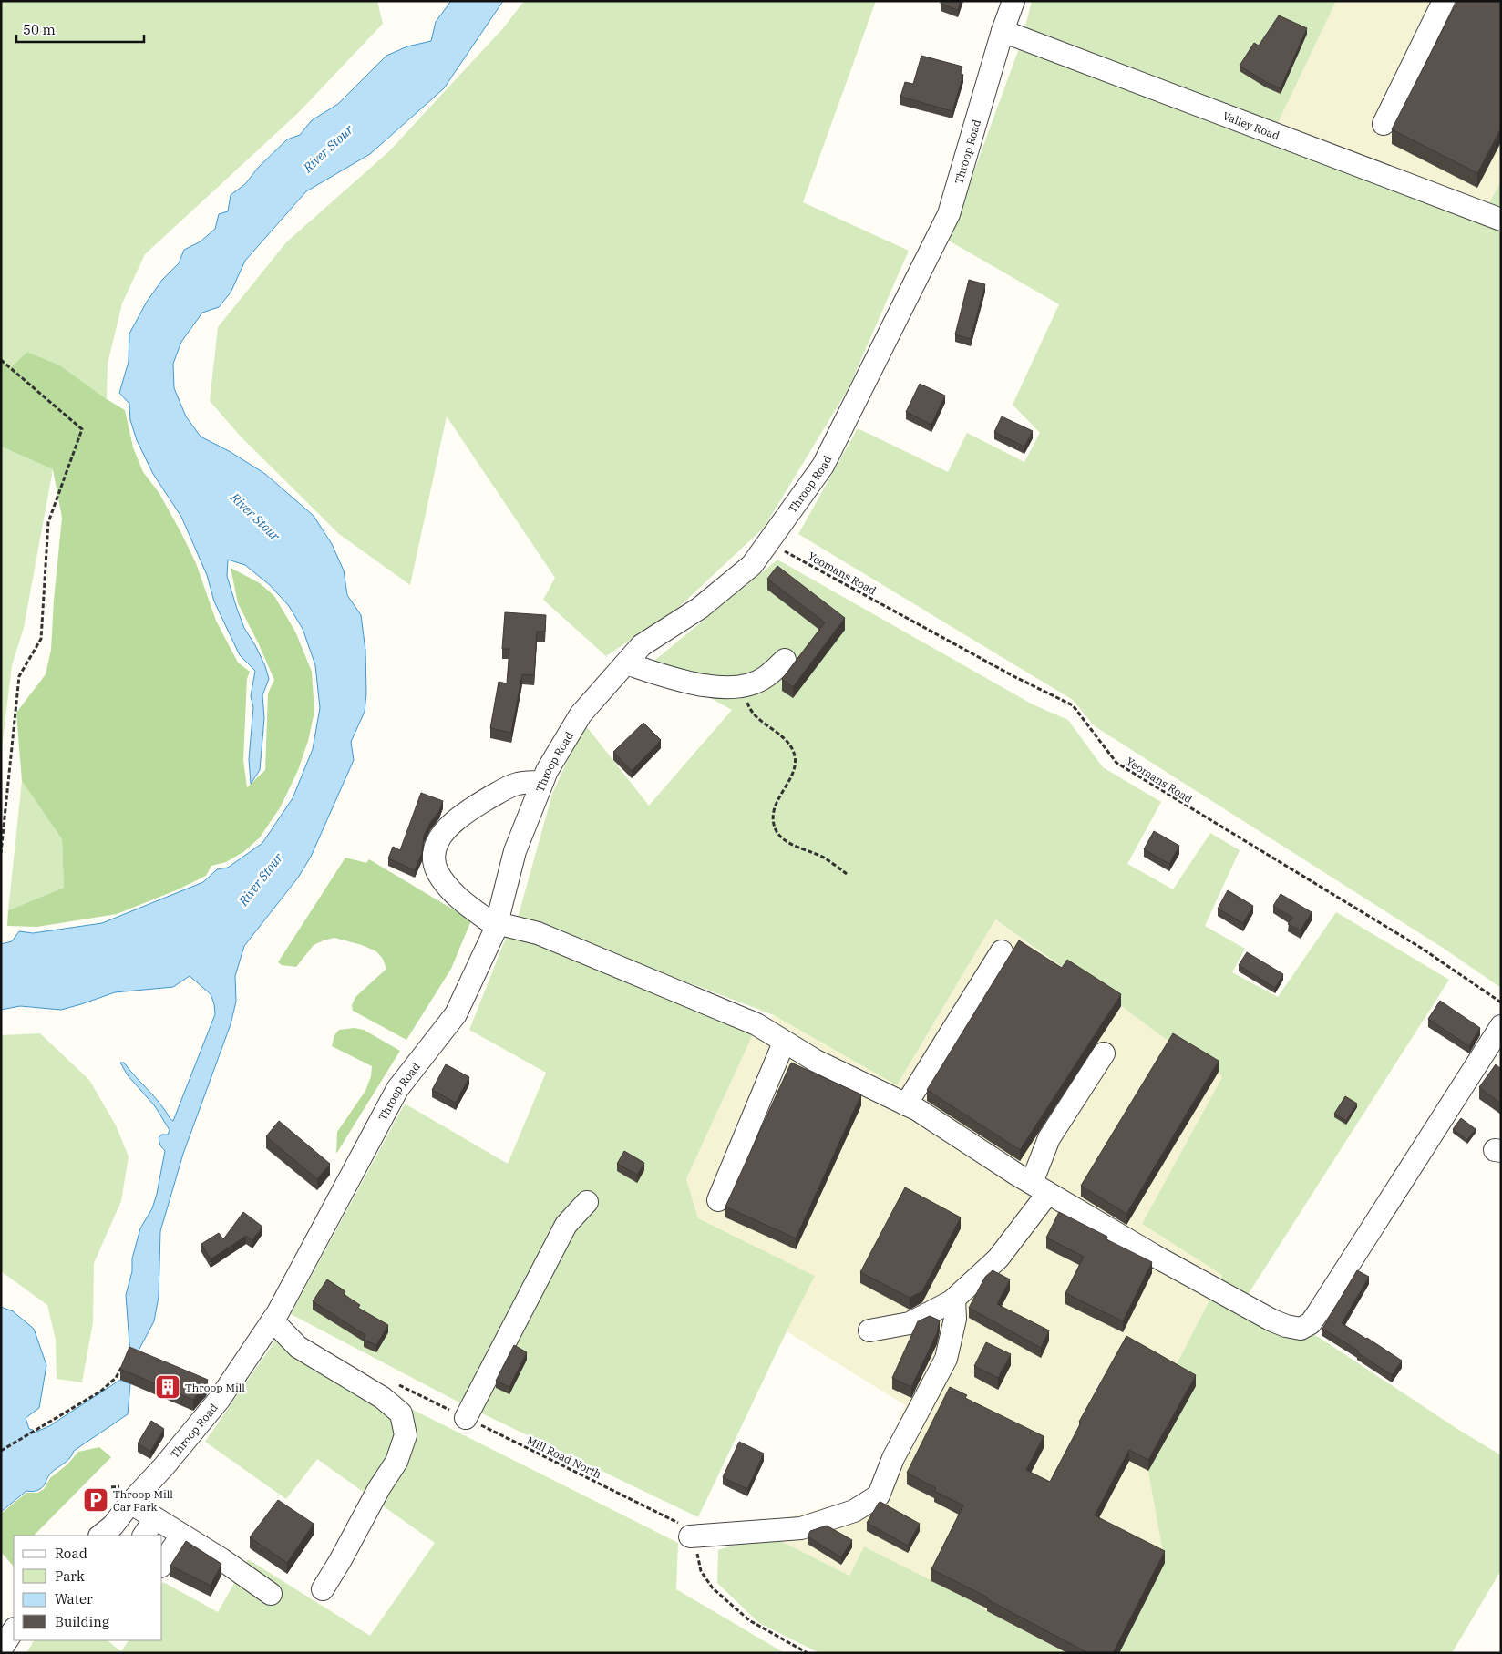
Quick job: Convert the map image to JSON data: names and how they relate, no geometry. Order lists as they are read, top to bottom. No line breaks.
{"streets":{"street":["Valley Road","Throop Road"],"path":["Yeomans Road","Mill Road North"]},"crossings":[["Valley Road","Throop Road"],["Throop Road","Yeomans Road"]],"water":["River Stour"],"places":{"building":["Throop Mill"],"parking":["Throop Mill Car Park"]},"legend":["Road","Park","Water","Building"],"scale_bar":"50 m"}
